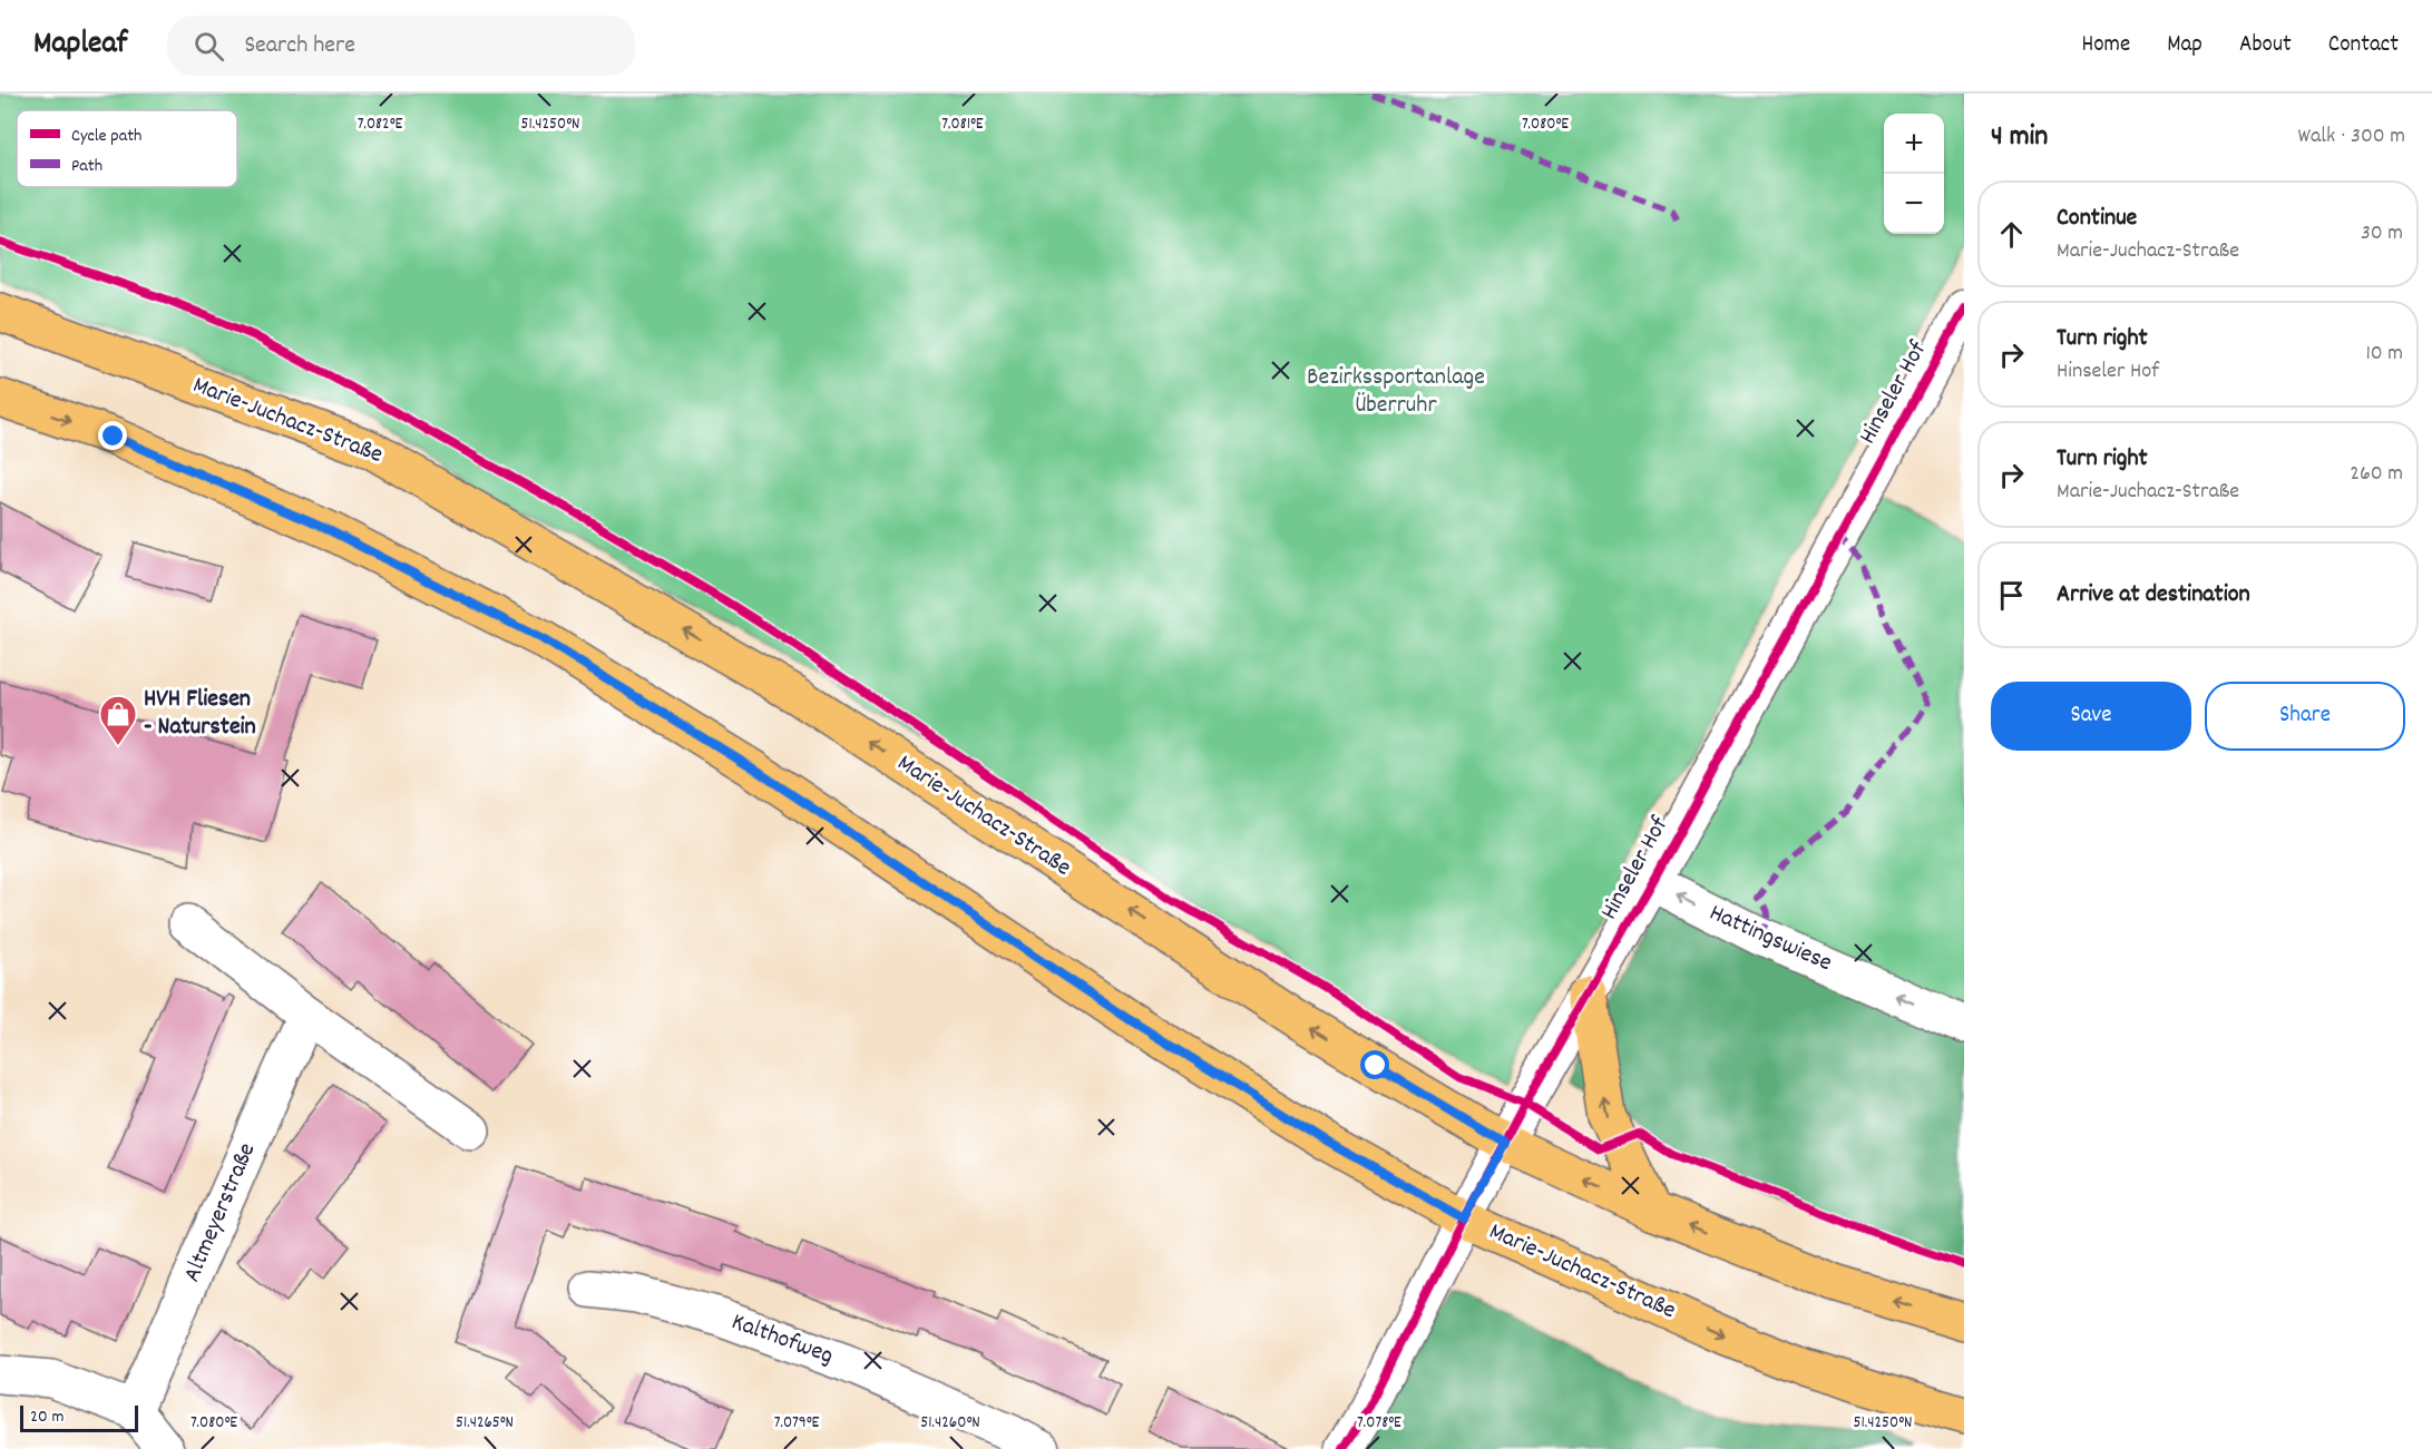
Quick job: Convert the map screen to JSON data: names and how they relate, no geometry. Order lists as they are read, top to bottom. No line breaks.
{"streets":{"main road":["Marie-Juchacz-Straße"],"street":["Hinseler Hof","Hattingswiese","Altmeyerstraße","Kalthofweg"]},"crossings":[["Hinseler Hof","Marie-Juchacz-Straße"],["Hinseler Hof","Hattingswiese"]],"one_way":["Hattingswiese"],"parks":["Bezirkssportanlage Überruhr"],"places":{"shop":["HVH Fliesen - Naturstein"]},"legend":["Cycle path","Path"],"scale_bar":"20 m","page":{"header":"Mapleaf","search":"Search here","nav":["Home","Map","About","Contact"],"heading":["4 min","Walk · 300 m"],"map_buttons":["+","−"],"list":[["Continue","Marie-Juchacz-Straße","30 m"],["Turn right","Hinseler Hof","10 m"],["Turn right","Marie-Juchacz-Straße","260 m"],"Arrive at destination"],"buttons":["Save","Share"],"scale":"20 m"},"coordinates":["51.4250°N","7.082°E","7.081°E","7.080°E","7.078°E","51.4265°N","7.079°E","51.4260°N"]}
